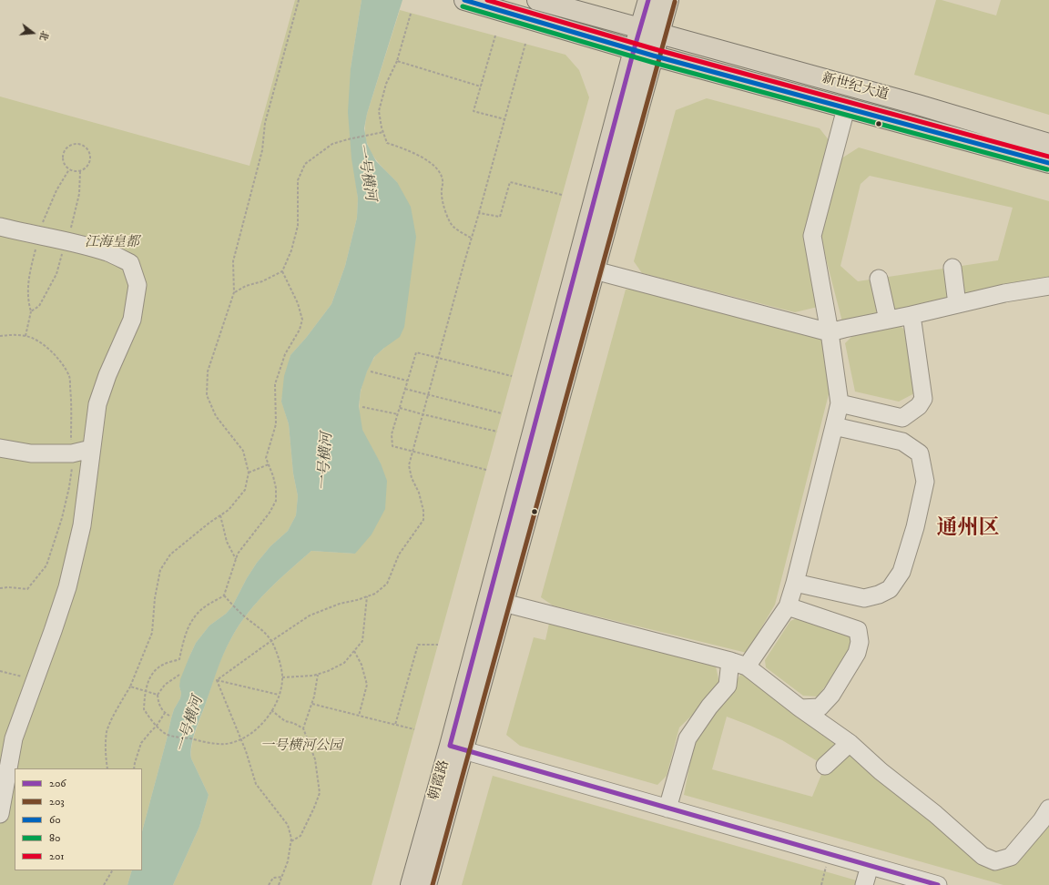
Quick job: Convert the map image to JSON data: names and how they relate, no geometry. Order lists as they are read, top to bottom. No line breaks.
{"streets":{"main road":["新世纪大道","朝霞路"]},"crossings":[["新世纪大道","朝霞路"]],"districts":["通州区"],"water":["一号横河"],"parks":["江海皇都","一号横河公园"],"lines":["transit line 206","transit line 60","transit line 201","transit line 203","transit line 80"],"legend":["206","203","60","80","201"],"north":"right"}
